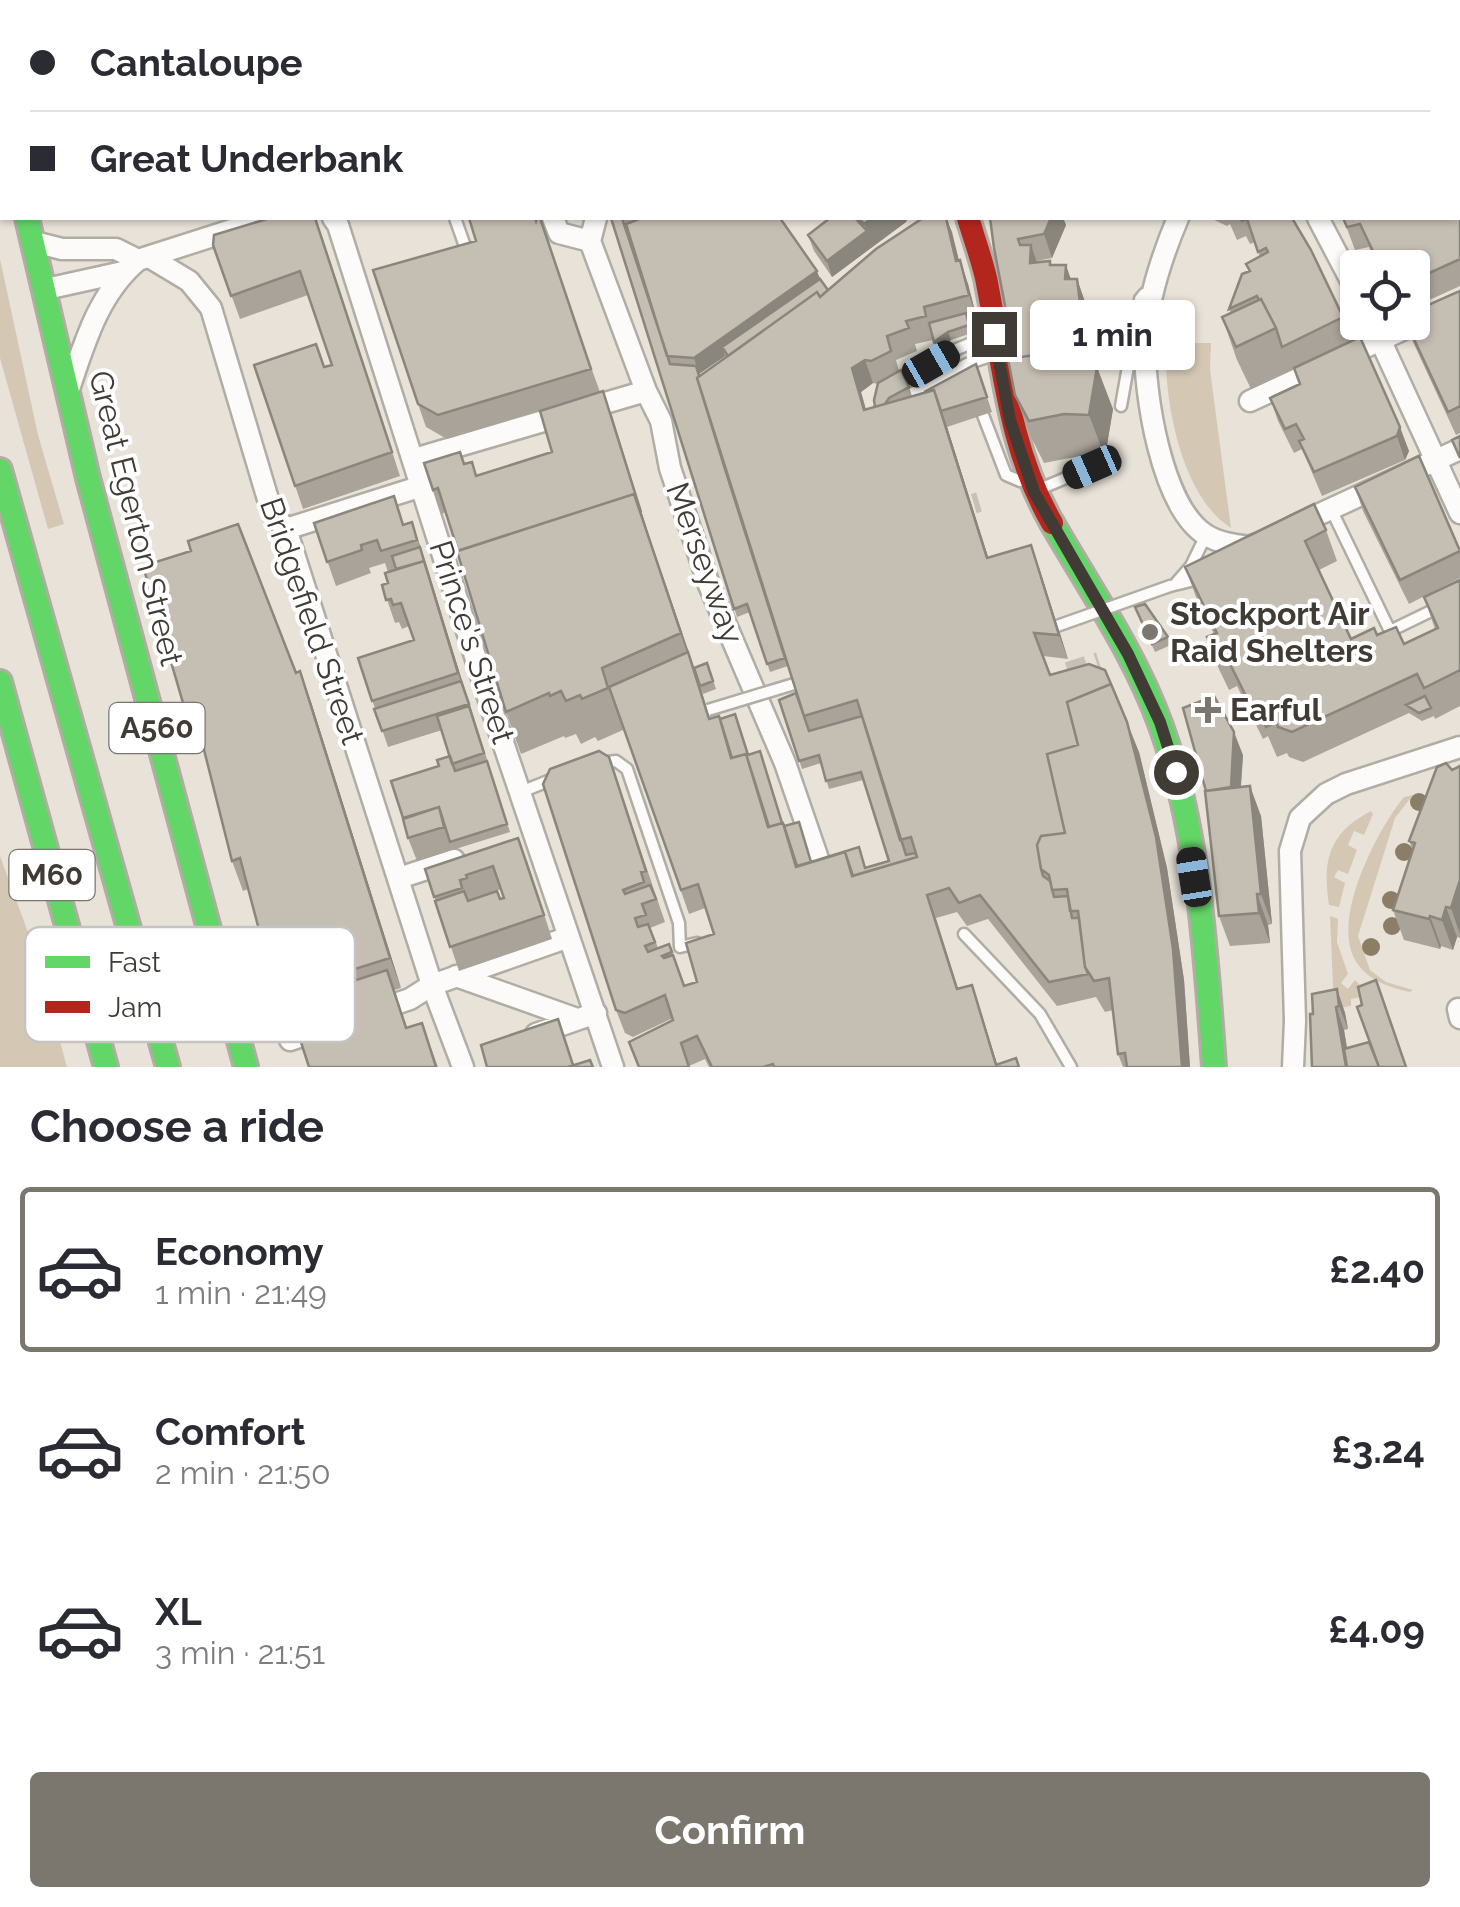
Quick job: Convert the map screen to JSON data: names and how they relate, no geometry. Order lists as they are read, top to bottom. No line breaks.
{"streets":{"main road":["Great Egerton Street","A560","M60"],"street":["Merseyway","Bridgefield Street","Prince's Street"]},"places":{"other":["Stockport Air Raid Shelters"],"health":["Earful"]},"legend":["Fast","Jam"],"page":{"banner":["Cantaloupe","Great Underbank"],"bubble":"1 min","heading":"Choose a ride","list":[{"name":"Economy","note":"1 min · 21:49","value":"£2.40"},{"name":"Comfort","note":"2 min · 21:50","value":"£3.24"},{"name":"XL","note":"3 min · 21:51","value":"£4.09"}],"buttons":"Confirm"}}
